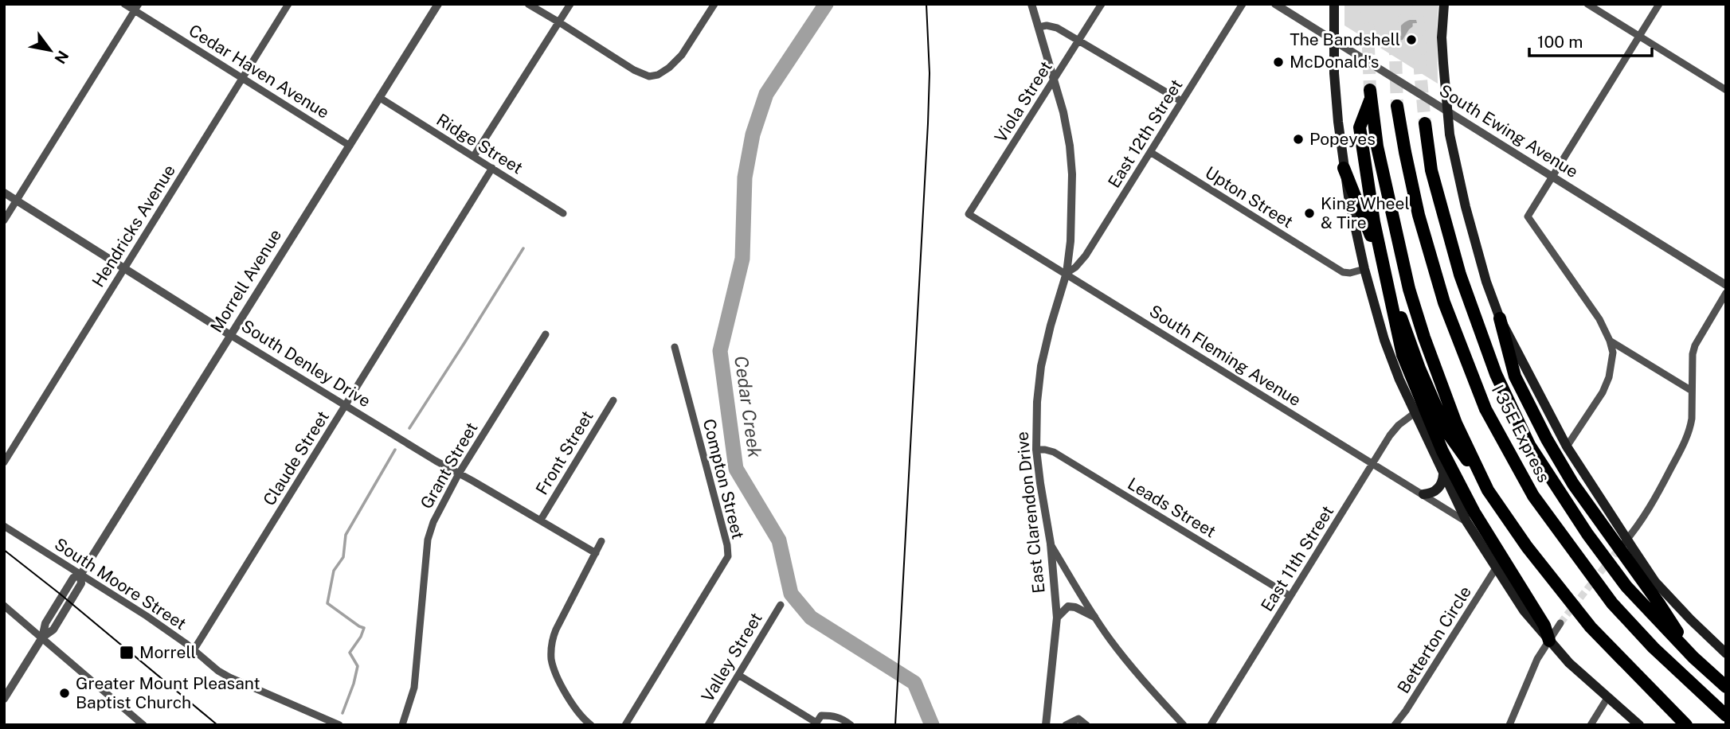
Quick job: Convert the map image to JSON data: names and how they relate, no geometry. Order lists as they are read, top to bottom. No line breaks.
{"streets":{"highway":["I 35E Express"],"street":["Cedar Haven Avenue","Viola Street","South Ewing Avenue","East 12th Street","Ridge Street","Upton Street","Hendricks Avenue","Morrell Avenue","South Fleming Avenue","South Denley Drive","Front Street","Claude Street","Grant Street","Compton Street","Leads Street","East Clarendon Drive","East 11th Street","South Moore Street","Betterton Circle","Valley Street"]},"crossings":[["Cedar Haven Avenue","Hendricks Avenue"],["Cedar Haven Avenue","Morrell Avenue"],["Viola Street","South Fleming Avenue"],["Viola Street","East Clarendon Drive"],["East 12th Street","Upton Street"],["East 12th Street","South Fleming Avenue"],["East 12th Street","East Clarendon Drive"],["Ridge Street","Morrell Avenue"],["Ridge Street","Claude Street"],["Hendricks Avenue","South Denley Drive"],["Morrell Avenue","South Denley Drive"],["Morrell Avenue","South Moore Street"],["South Fleming Avenue","East Clarendon Drive"],["South Fleming Avenue","East 11th Street"],["South Denley Drive","Front Street"],["South Denley Drive","Claude Street"],["South Denley Drive","Grant Street"],["Claude Street","South Moore Street"],["Leads Street","East Clarendon Drive"],["Leads Street","East 11th Street"]],"water":["Cedar Creek"],"places":{"other":["The Bandshell","McDonald's","Popeyes","King Wheel & Tire","Greater Mount Pleasant Baptist Church"],"transit":["Morrell"]},"scale_bar":"100 m","north":"bottom right"}
